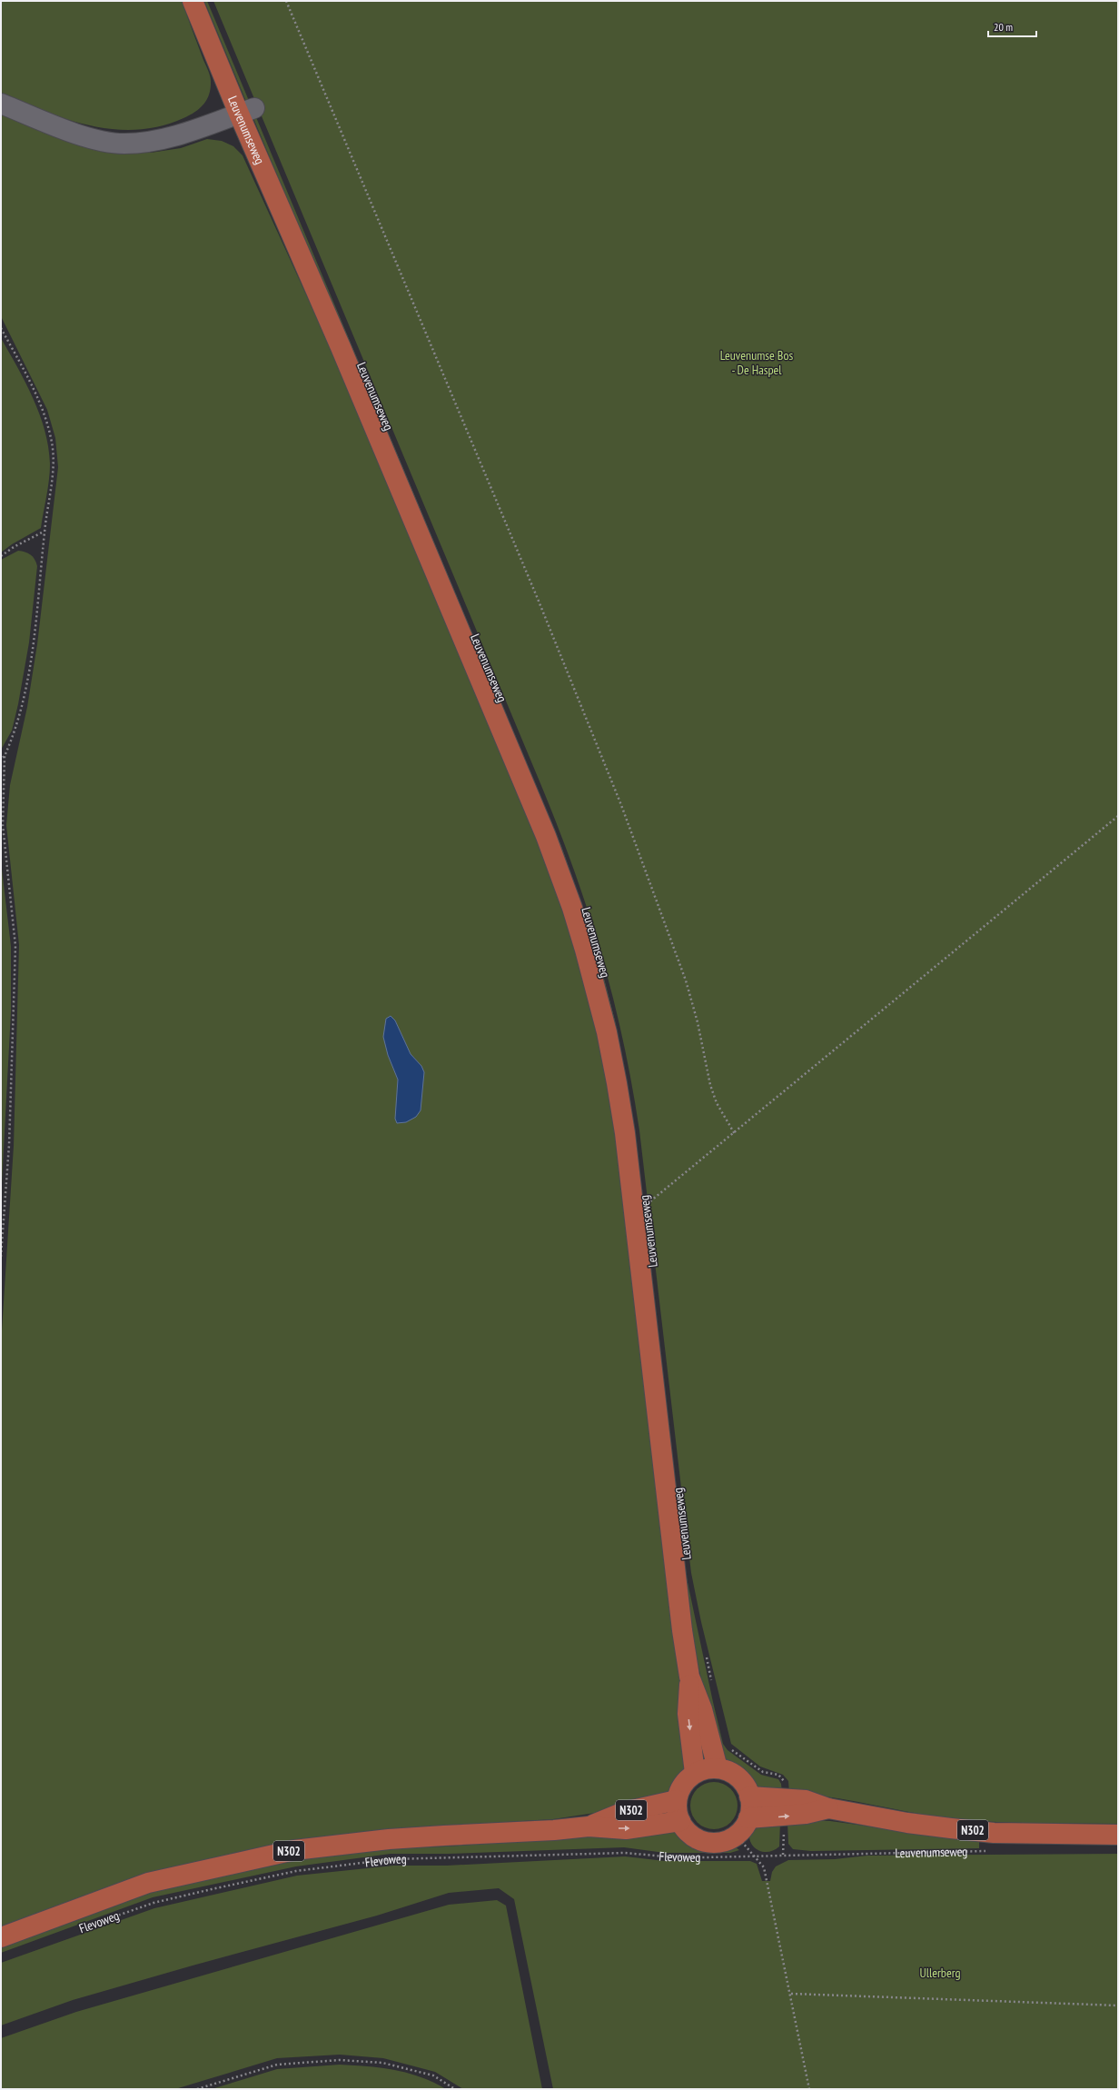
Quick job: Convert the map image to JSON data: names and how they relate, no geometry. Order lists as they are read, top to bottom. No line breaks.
{"streets":{"main road":["Leuvenumseweg","N302","Flevoweg"]},"crossings":[["Leuvenumseweg","Flevoweg"]],"parks":["Leuvenumse Bos - De Haspel","Ullerberg"],"scale_bar":"20 m"}
